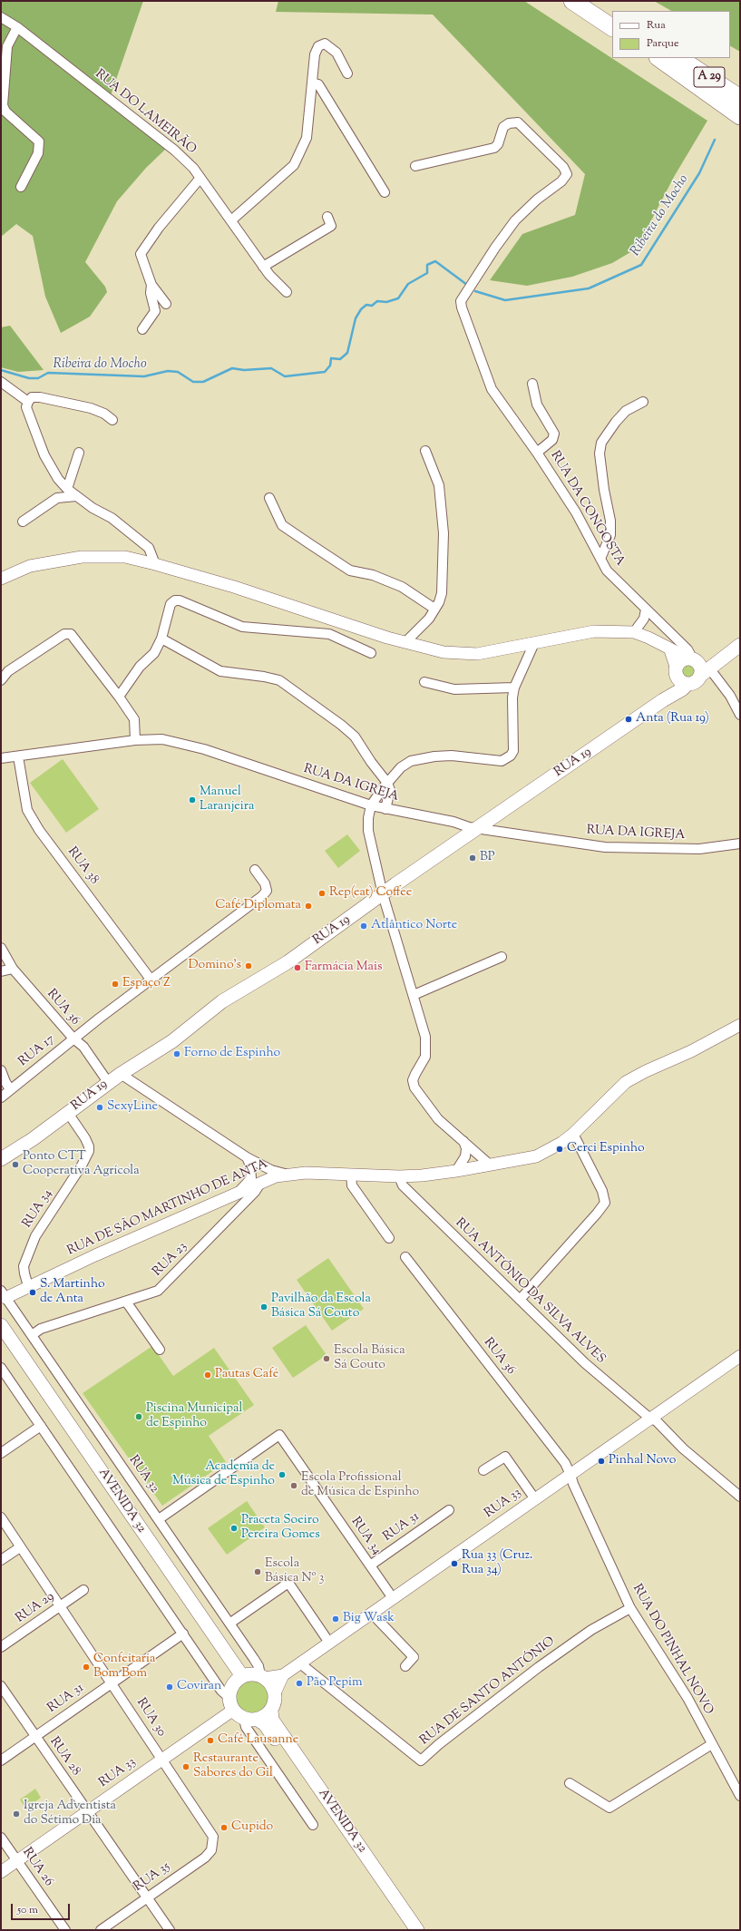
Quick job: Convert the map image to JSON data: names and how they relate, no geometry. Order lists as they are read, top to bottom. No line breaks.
{"streets":{"highway":["A 29"],"main road":["RUA 19","AVENIDA 32"],"street":["RUA DO LAMEIRÃO","RUA DA CONGOSTA","RUA DA IGREJA","RUA 38","RUA 36","RUA 17","RUA DE SÃO MARTINHO DE ANTA","RUA 34","RUA 23","RUA ANTÓNIO DA SILVA ALVES","RUA 32","RUA 33","RUA 31","RUA 29","RUA DO PINHAL NOVO","RUA DE SANTO ANTÓNIO","RUA 30","RUA 28","RUA 26","RUA 35"]},"crossings":[["RUA 19","RUA DA IGREJA"],["RUA 19","RUA 36"],["RUA 19","RUA 34"],["RUA DA IGREJA","RUA 38"],["RUA 38","RUA 17"],["RUA 36","RUA 17"],["RUA 36","RUA 33"],["RUA 36","RUA DO PINHAL NOVO"],["RUA DE SÃO MARTINHO DE ANTA","RUA 34"],["RUA DE SÃO MARTINHO DE ANTA","RUA 23"],["RUA DE SÃO MARTINHO DE ANTA","RUA ANTÓNIO DA SILVA ALVES"],["RUA DE SÃO MARTINHO DE ANTA","RUA 32"],["RUA 34","RUA 32"],["RUA 34","RUA 33"],["RUA 34","RUA 31"],["RUA 23","RUA 32"],["RUA ANTÓNIO DA SILVA ALVES","RUA 33"],["RUA 32","AVENIDA 32"],["RUA 32","RUA 33"],["AVENIDA 32","RUA 33"],["RUA 33","RUA DO PINHAL NOVO"],["RUA 33","RUA DE SANTO ANTÓNIO"],["RUA 33","RUA 30"],["RUA 33","RUA 28"],["RUA 33","RUA 26"],["RUA 31","RUA 30"],["RUA 31","RUA 28"],["RUA 29","RUA 30"],["RUA DO PINHAL NOVO","RUA DE SANTO ANTÓNIO"],["RUA 30","RUA 35"],["RUA 28","RUA 35"]],"water":["Ribeira do Mocho"],"places":["Anta (Rua 19)","Manuel Laranjeira","BP","Rep(eat) Coffee","Café Diplomata","Atlântico Norte","Domino's","Farmácia Mais","Espaço Z","Forno de Espinho","SexyLine","Cerci Espinho","Ponto CTT Cooperativa Agrícola","S. Martinho de Anta","Pavilhão da Escola Básica Sá Couto","Escola Básica Sá Couto","Pautas Café","Piscina Municipal de Espinho","Pinhal Novo","Academia de Música de Espinho","Escola Profissional de Música de Espinho","Praceta Soeiro Pereira Gomes","Rua 33 (Cruz. Rua 34)","Escola Básica Nº 3","Big Wask","Confeitaria Bom Bom","Pão Pepim","Coviran","Café Lausanne","Restaurante Sabores do Gil","Igreja Adventista do Sétimo Dia","Cupido"],"legend":["Rua","Parque"],"scale_bar":"50 m"}
